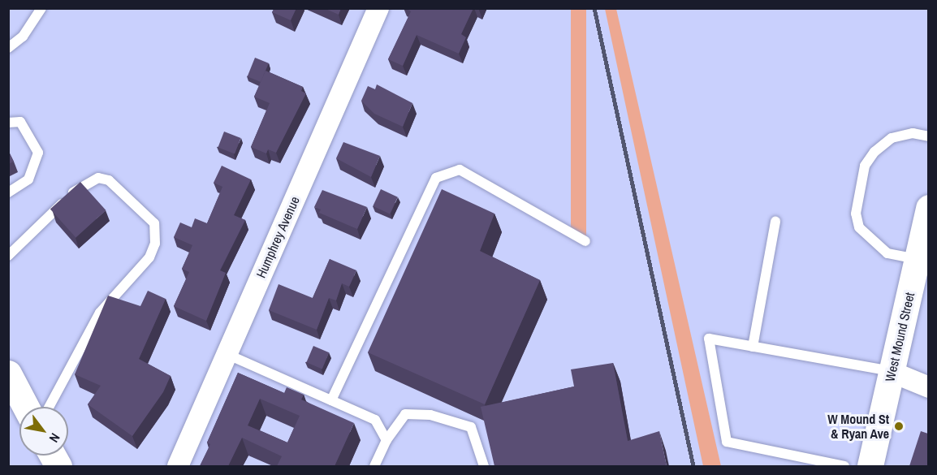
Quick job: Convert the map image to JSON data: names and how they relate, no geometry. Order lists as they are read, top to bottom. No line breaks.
{"streets":{"street":["Humphrey Avenue","West Mound Street"]},"places":["W Mound St & Ryan Ave"],"north":"bottom right"}
